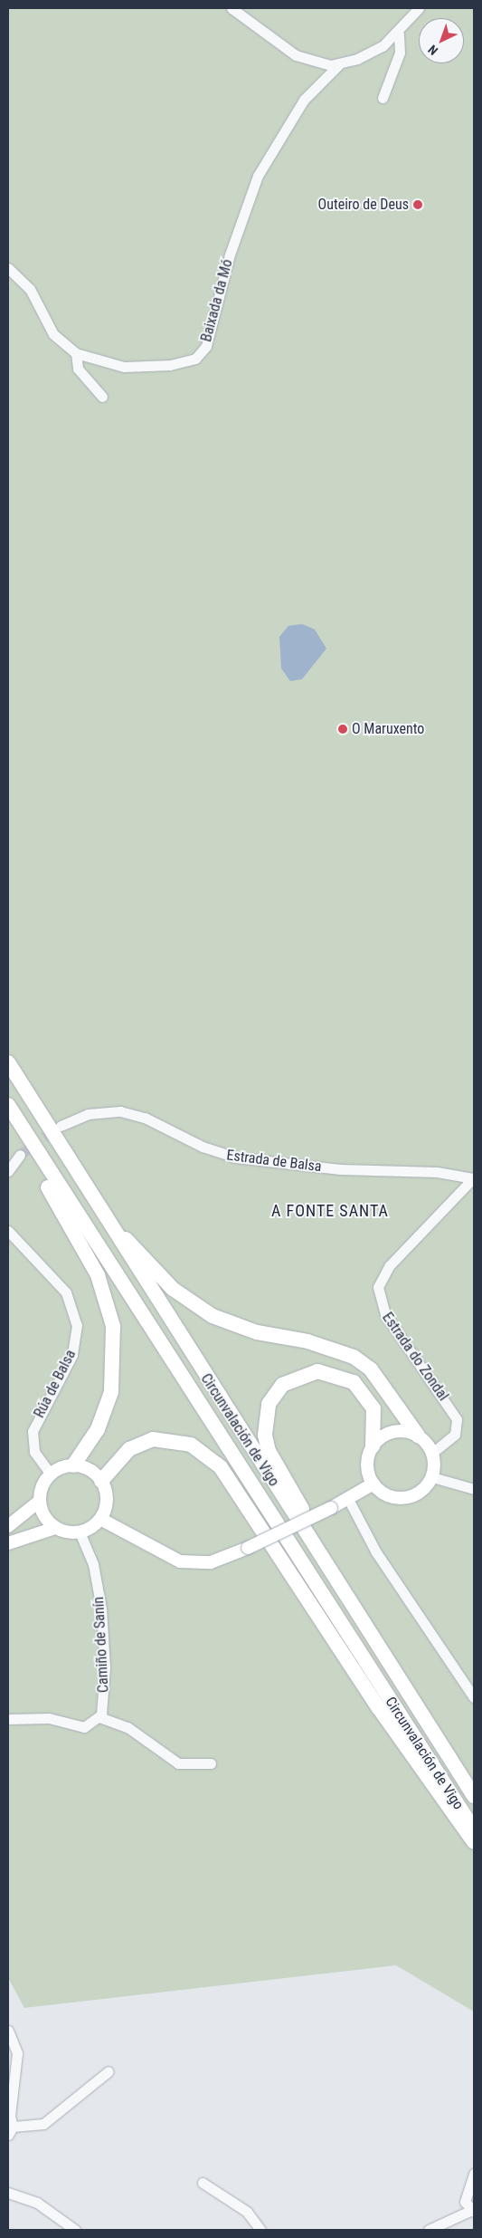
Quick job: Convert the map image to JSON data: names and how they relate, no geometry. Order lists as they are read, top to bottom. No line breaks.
{"streets":{"highway":["Circunvalación de Vigo"],"street":["Baixada da Mó","Estrada de Balsa","Estrada do Zondal","Rúa de Balsa","Camiño de Sanín"]},"crossings":[["Estrada de Balsa","Estrada do Zondal"],["Rúa de Balsa","Camiño de Sanín"]],"districts":["A FONTE SANTA"],"places":["Outeiro de Deus","O Maruxento"],"north":"bottom left"}
